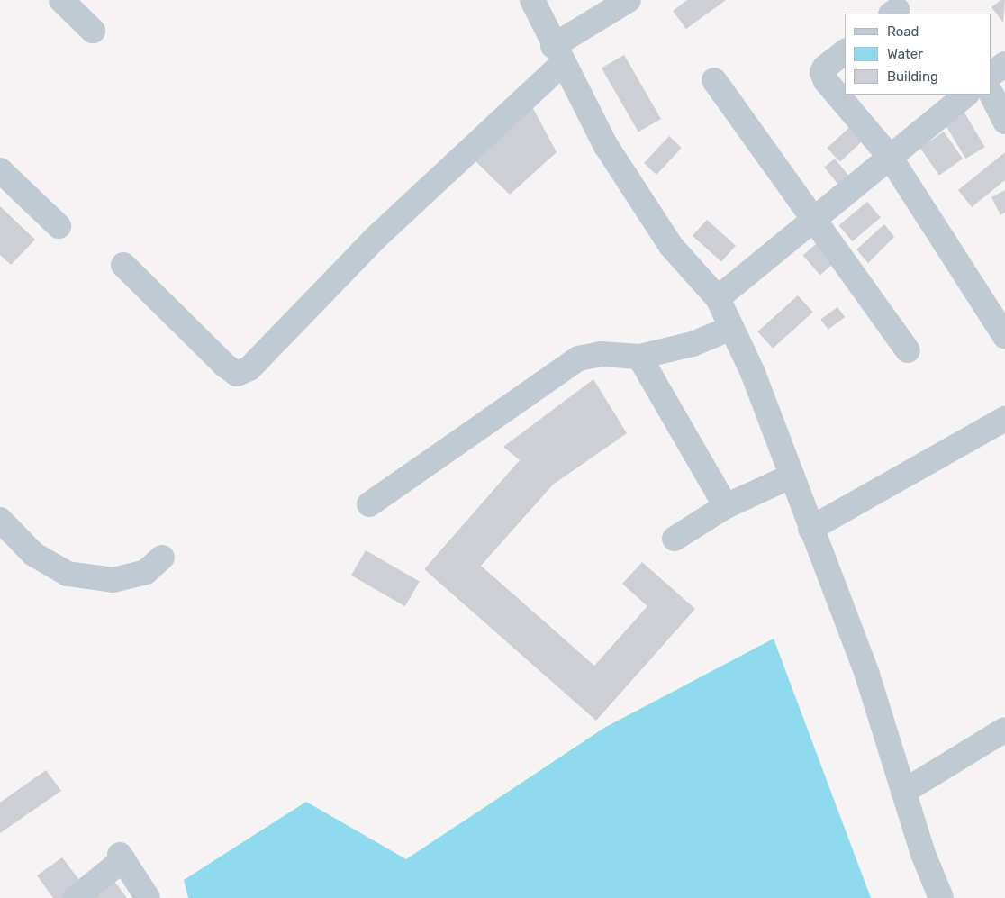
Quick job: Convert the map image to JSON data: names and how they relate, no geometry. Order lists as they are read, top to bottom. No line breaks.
{"legend":["Road","Water","Building"]}
